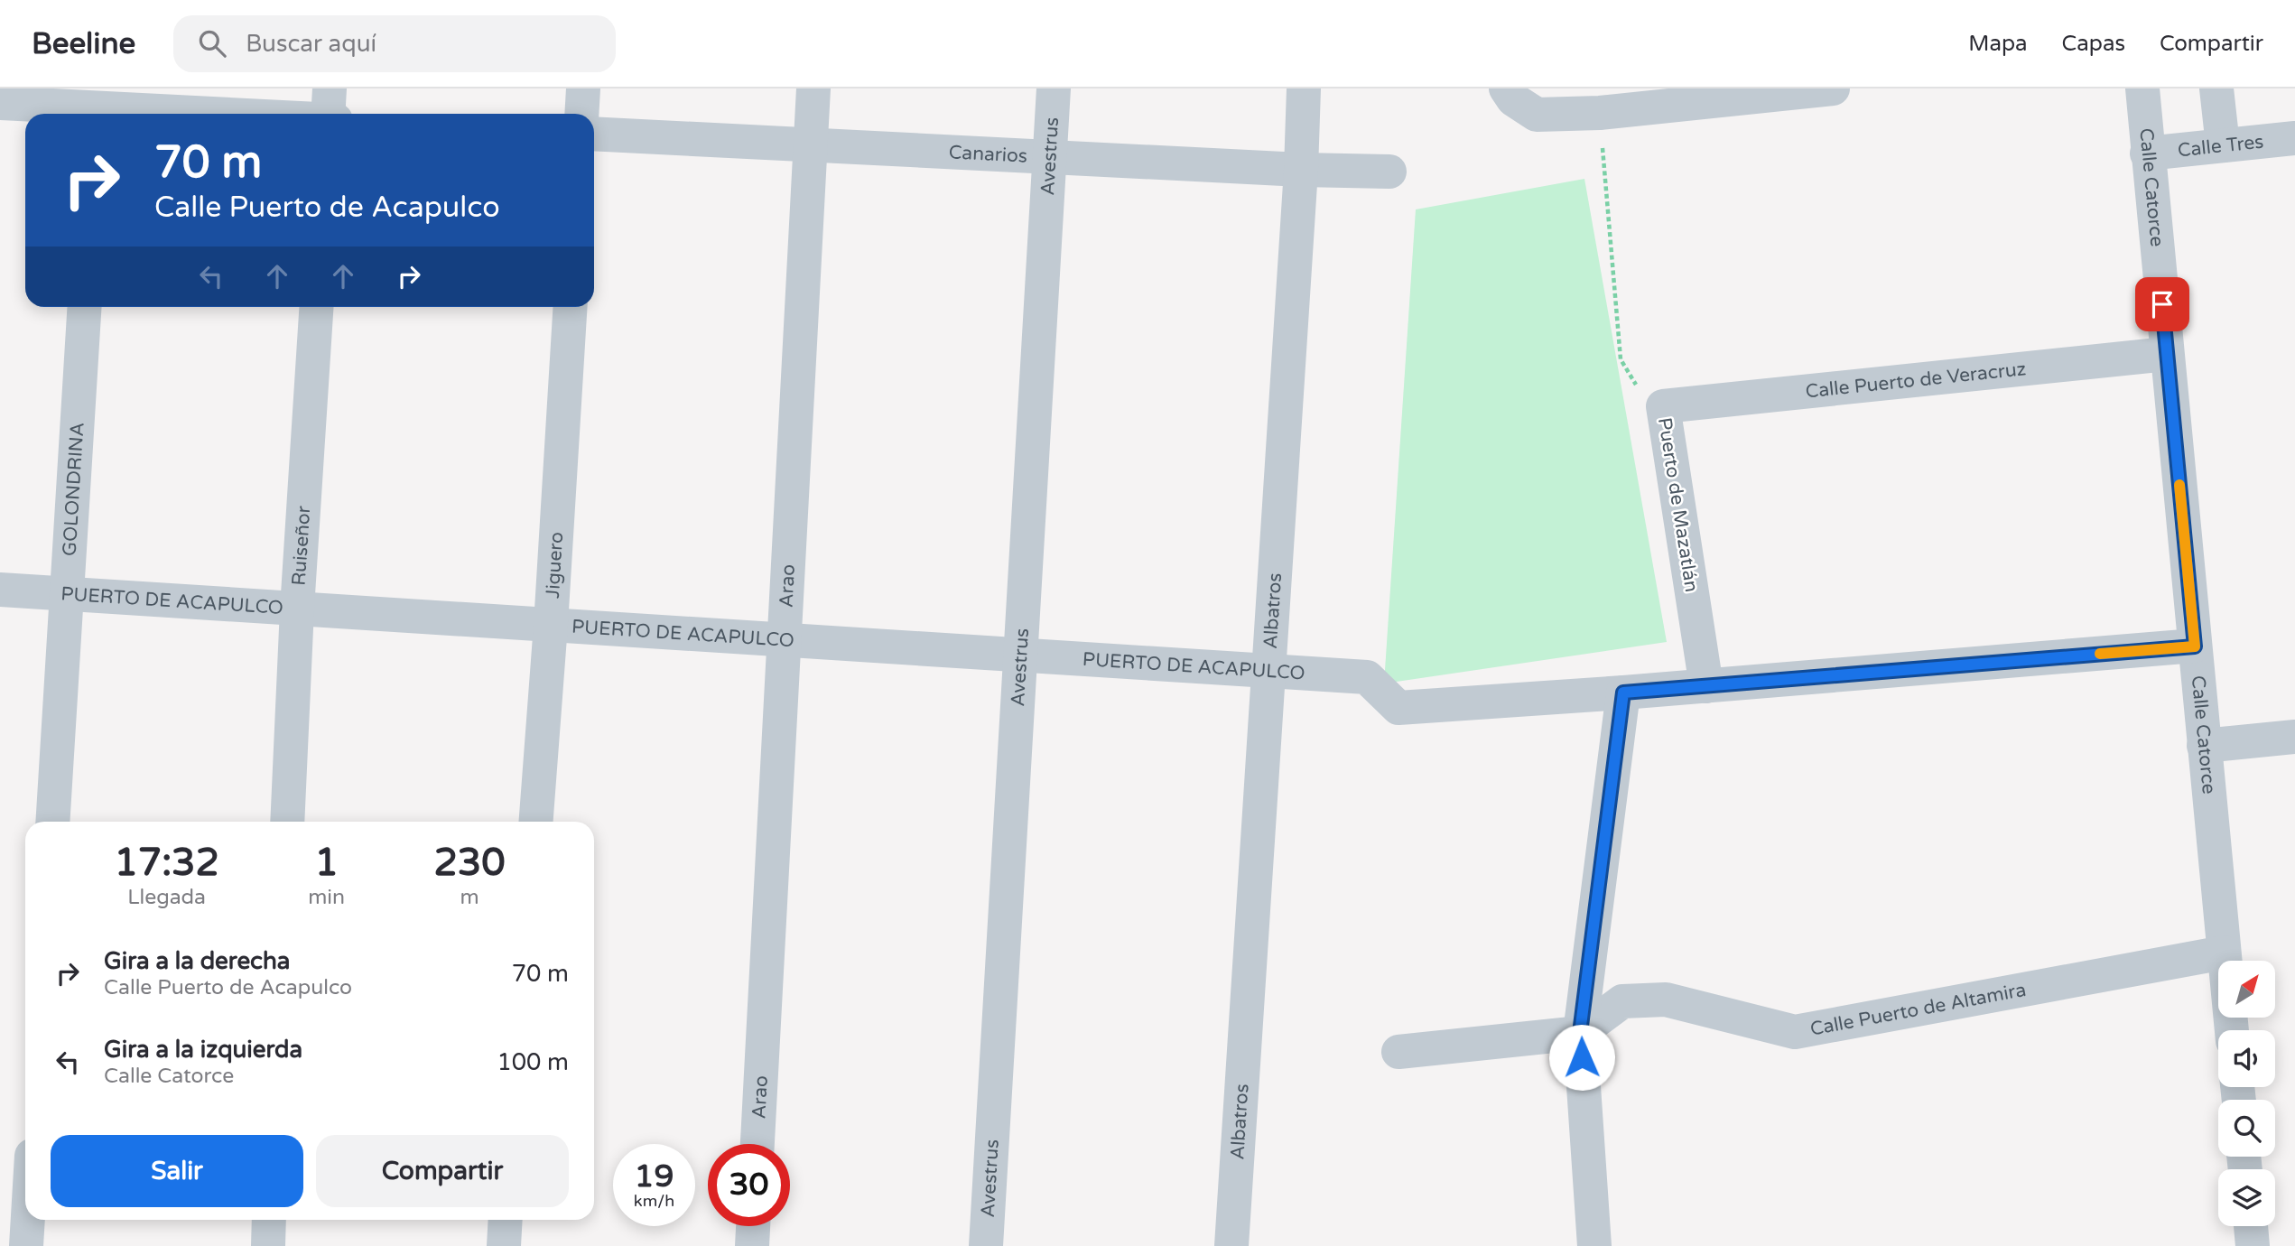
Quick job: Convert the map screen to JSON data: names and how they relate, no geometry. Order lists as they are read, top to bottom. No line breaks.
{"streets":{"street":["Calle Tres","Canarios","Avestrus","Calle Catorce","Calle Puerto de Veracruz","GOLONDRINA","Puerto de Mazatlán","Ruiseñor","Jiguero","Arao","PUERTO DE ACAPULCO","Albatros","Calle Puerto de Altamira"]},"crossings":[["Calle Tres","Calle Catorce"],["Canarios","Avestrus"],["Canarios","Arao"],["Canarios","Albatros"],["Avestrus","PUERTO DE ACAPULCO"],["Calle Catorce","Calle Puerto de Veracruz"],["Calle Catorce","Calle Puerto de Altamira"],["Calle Puerto de Veracruz","Puerto de Mazatlán"],["GOLONDRINA","PUERTO DE ACAPULCO"],["Ruiseñor","PUERTO DE ACAPULCO"],["Jiguero","PUERTO DE ACAPULCO"],["Arao","PUERTO DE ACAPULCO"],["PUERTO DE ACAPULCO","Albatros"]],"north":"top right","page":{"header":"Beeline","search":"Buscar aquí","nav":["Mapa","Capas","Compartir"],"turn":["70 m","Calle Puerto de Acapulco"],"eta":["17:32","Llegada","1","min","230","m"],"list":[{"name":"Gira a la derecha","note":"Calle Puerto de Acapulco","value":"70 m"},{"name":"Gira a la izquierda","note":"Calle Catorce","value":"100 m"}],"buttons":["Salir","Compartir"],"speed":"19 km/h","limit":"30"}}
